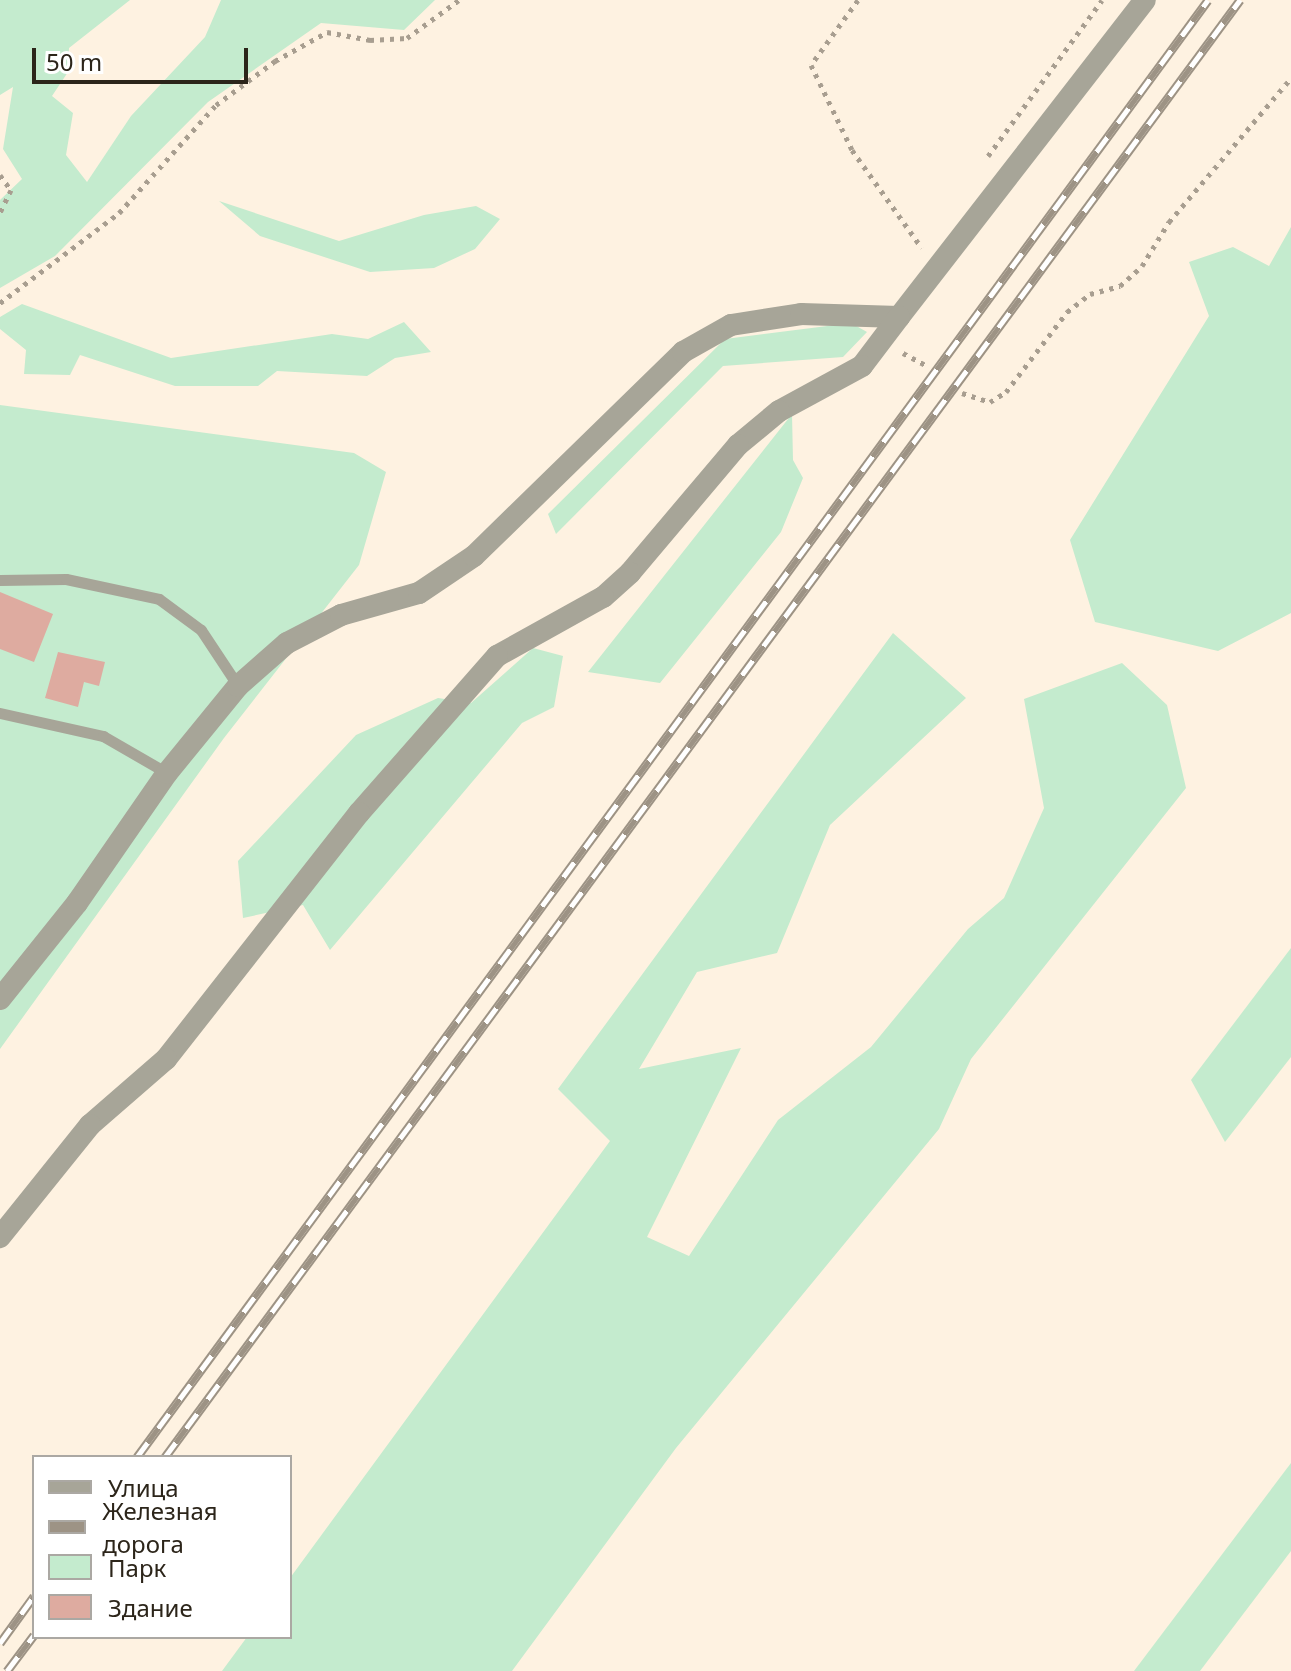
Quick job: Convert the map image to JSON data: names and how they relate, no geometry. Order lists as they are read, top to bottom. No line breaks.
{"legend":["Улица","Железная дорога","Парк","Здание"],"scale_bar":"50 m"}
